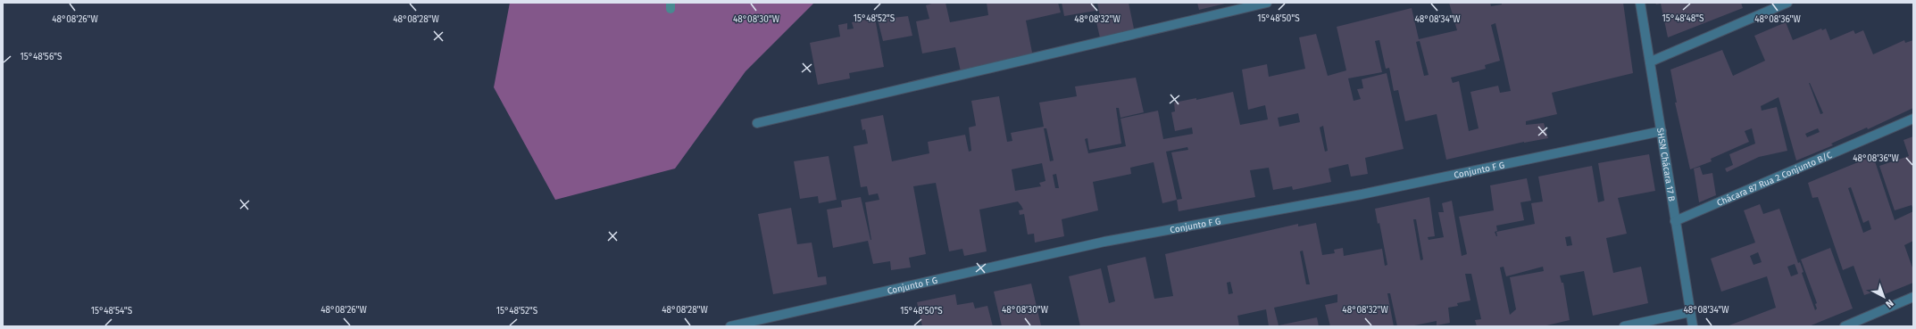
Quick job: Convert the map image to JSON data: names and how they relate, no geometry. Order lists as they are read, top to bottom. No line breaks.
{"streets":{"street":["SHSN Chácara 17 B","Conjunto F G","Chácara 87 Rua 2 Conjunto B/C"]},"crossings":[["SHSN Chácara 17 B","Conjunto F G"],["SHSN Chácara 17 B","Chácara 87 Rua 2 Conjunto B/C"]],"north":"bottom right","coordinates":["15°48'52\"S","15°48'50\"S","15°48'48\"S","48°08'36\"W","48°08'26\"W","48°08'28\"W","48°08'30\"W","48°08'34\"W","48°08'32\"W","15°48'56\"S","15°48'54\"S"]}
